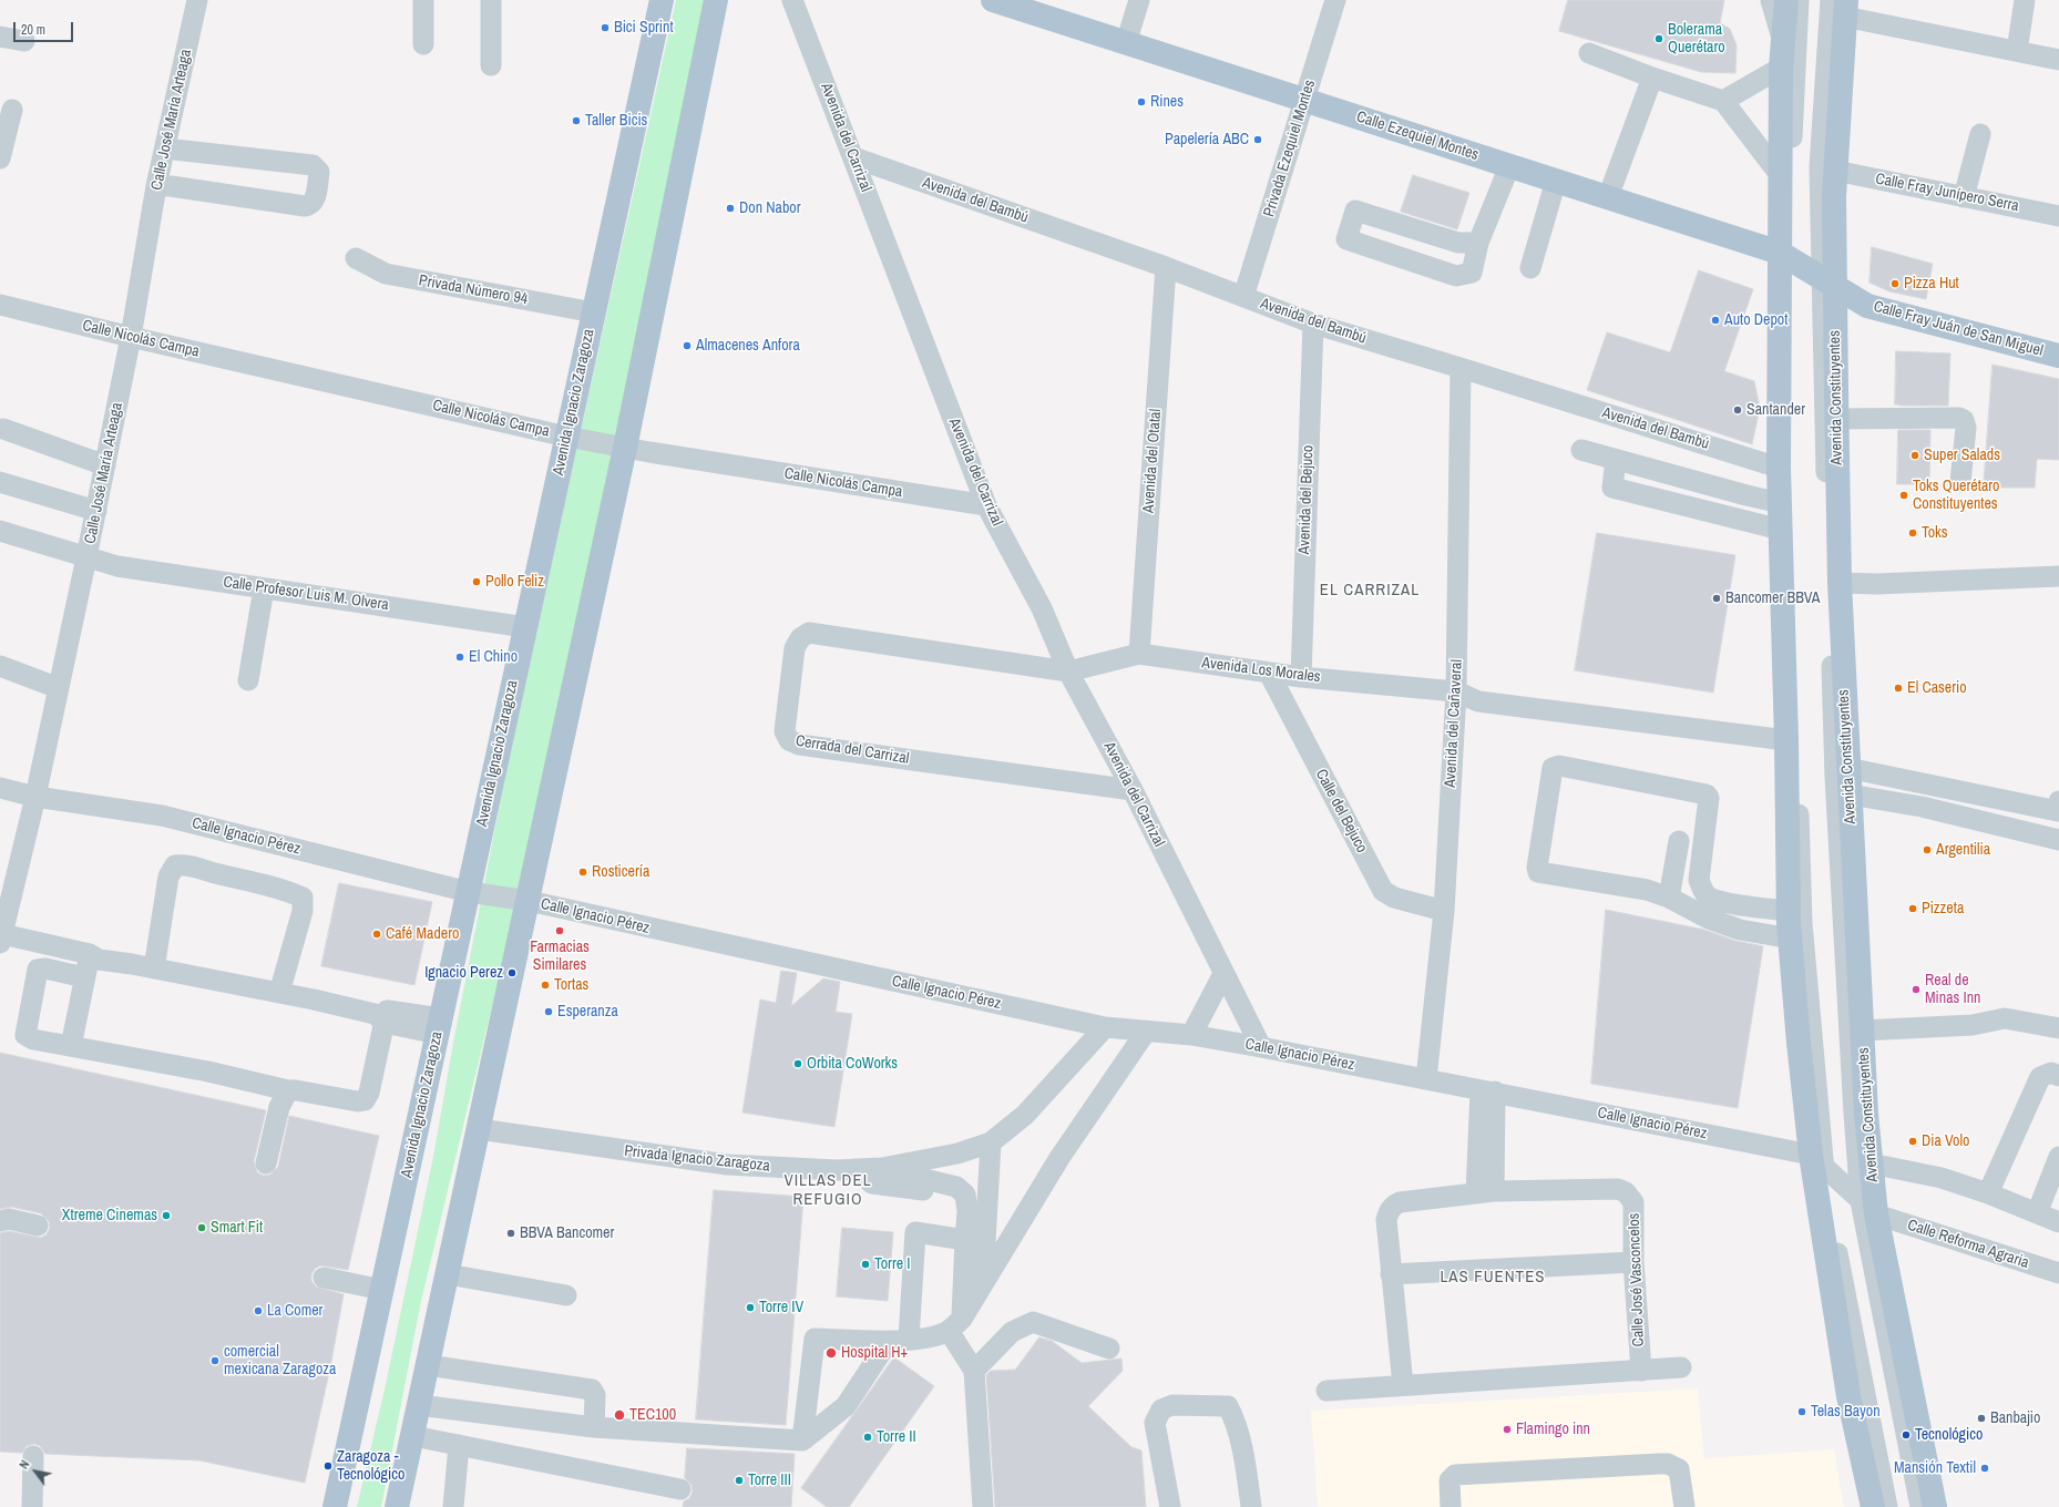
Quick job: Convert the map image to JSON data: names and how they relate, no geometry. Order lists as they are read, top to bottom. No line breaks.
{"streets":{"main road":["Calle Ezequiel Montes","Calle Fray Juán de San Miguel","Avenida Constituyentes","Avenida Ignacio Zaragoza"],"street":["Calle José María Arteaga","Avenida del Carrizal","Privada Ezequiel Montes","Calle Fray Junípero Serra","Avenida del Bambú","Privada Número 94","Calle Nicolás Campa","Avenida del Otatal","Avenida del Bejuco","Calle Profesor Luis M. Olvera","Avenida Los Morales","Avenida del Cañaveral","Cerrada del Carrizal","Calle del Bejuco","Calle Ignacio Pérez","Privada Ignacio Zaragoza","Calle Reforma Agraria","Calle José Vasconcelos"]},"crossings":[["Calle José María Arteaga","Calle Nicolás Campa"],["Calle José María Arteaga","Calle Profesor Luis M. Olvera"],["Calle José María Arteaga","Calle Ignacio Pérez"],["Calle Ezequiel Montes","Privada Ezequiel Montes"],["Calle Ezequiel Montes","Calle Fray Juán de San Miguel"],["Calle Ezequiel Montes","Avenida Constituyentes"],["Avenida del Carrizal","Avenida del Bambú"],["Avenida del Carrizal","Calle Nicolás Campa"],["Avenida del Carrizal","Avenida Los Morales"],["Avenida del Carrizal","Cerrada del Carrizal"],["Avenida del Carrizal","Calle Ignacio Pérez"],["Privada Ezequiel Montes","Avenida del Bambú"],["Calle Fray Junípero Serra","Avenida Constituyentes"],["Avenida del Bambú","Avenida del Otatal"],["Avenida del Bambú","Avenida del Bejuco"],["Avenida del Bambú","Avenida del Cañaveral"],["Privada Número 94","Avenida Ignacio Zaragoza"],["Calle Fray Juán de San Miguel","Avenida Constituyentes"],["Calle Nicolás Campa","Avenida Ignacio Zaragoza"],["Avenida Constituyentes","Calle Reforma Agraria"],["Avenida Ignacio Zaragoza","Calle Profesor Luis M. Olvera"],["Avenida Ignacio Zaragoza","Calle Ignacio Pérez"],["Avenida del Otatal","Avenida Los Morales"],["Avenida del Bejuco","Avenida Los Morales"],["Avenida Los Morales","Avenida del Cañaveral"],["Avenida Los Morales","Cerrada del Carrizal"],["Avenida Los Morales","Calle del Bejuco"],["Avenida del Cañaveral","Calle del Bejuco"],["Avenida del Cañaveral","Calle Ignacio Pérez"],["Calle Ignacio Pérez","Privada Ignacio Zaragoza"]],"districts":["EL CARRIZAL","VILLAS DEL REFUGIO","LAS FUENTES"],"places":["Bici Sprint","Bolerama Querétaro","Rines","Taller Bicis","Papelería ABC","Don Nabor","Pizza Hut","Auto Depot","Almacenes Anfora","Santander","Super Salads","Toks Querétaro Constituyentes","Toks","Pollo Feliz","Bancomer BBVA","El Chino","El Caserio","Argentilia","Rosticería","Pizzeta","Farmacias Similares","Café Madero","Ignacio Perez","Tortas","Real de Minas Inn","Esperanza","Orbita CoWorks","Dia Volo","Xtreme Cinemas","Smart Fit","BBVA Bancomer","Torre I","Torre IV","La Comer","Hospital H+","comercial mexicana Zaragoza","Telas Bayon","TEC100","Banbajio","Flamingo inn","Tecnológico","Torre II","Zaragoza - Tecnológico","Mansión Textil","Torre III"],"scale_bar":"20 m","north":"top left"}
